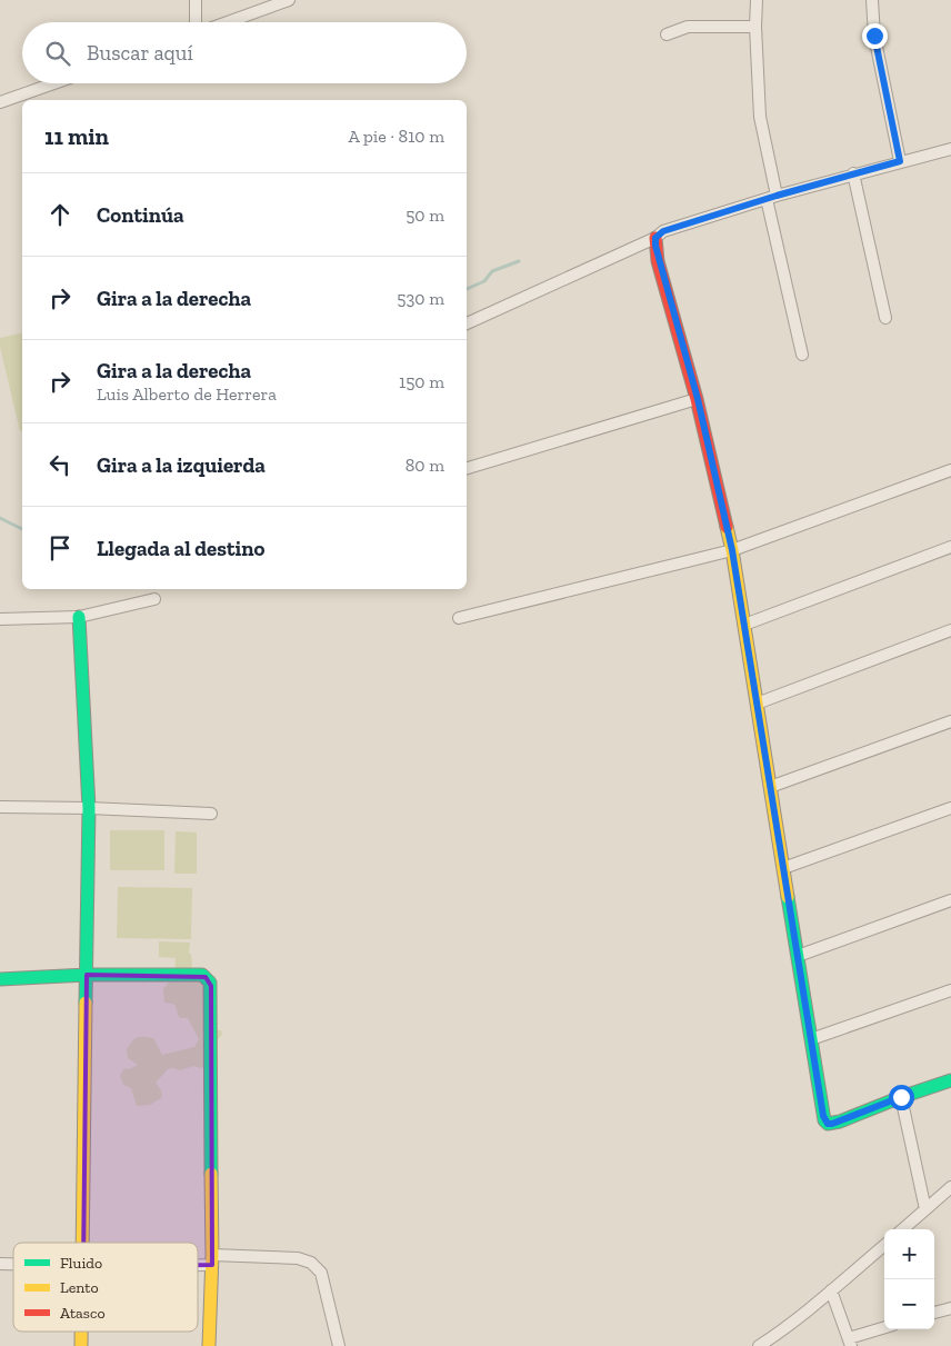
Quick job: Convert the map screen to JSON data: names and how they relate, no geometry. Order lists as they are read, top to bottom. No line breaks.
{"legend":["Fluido","Lento","Atasco"],"page":{"search":"Buscar aquí","heading":["11 min","A pie · 810 m"],"list":[["Continúa","50 m"],["Gira a la derecha","530 m"],["Gira a la derecha","Luis Alberto de Herrera","150 m"],["Gira a la izquierda","80 m"],"Llegada al destino"],"map_buttons":["+","−"]}}
